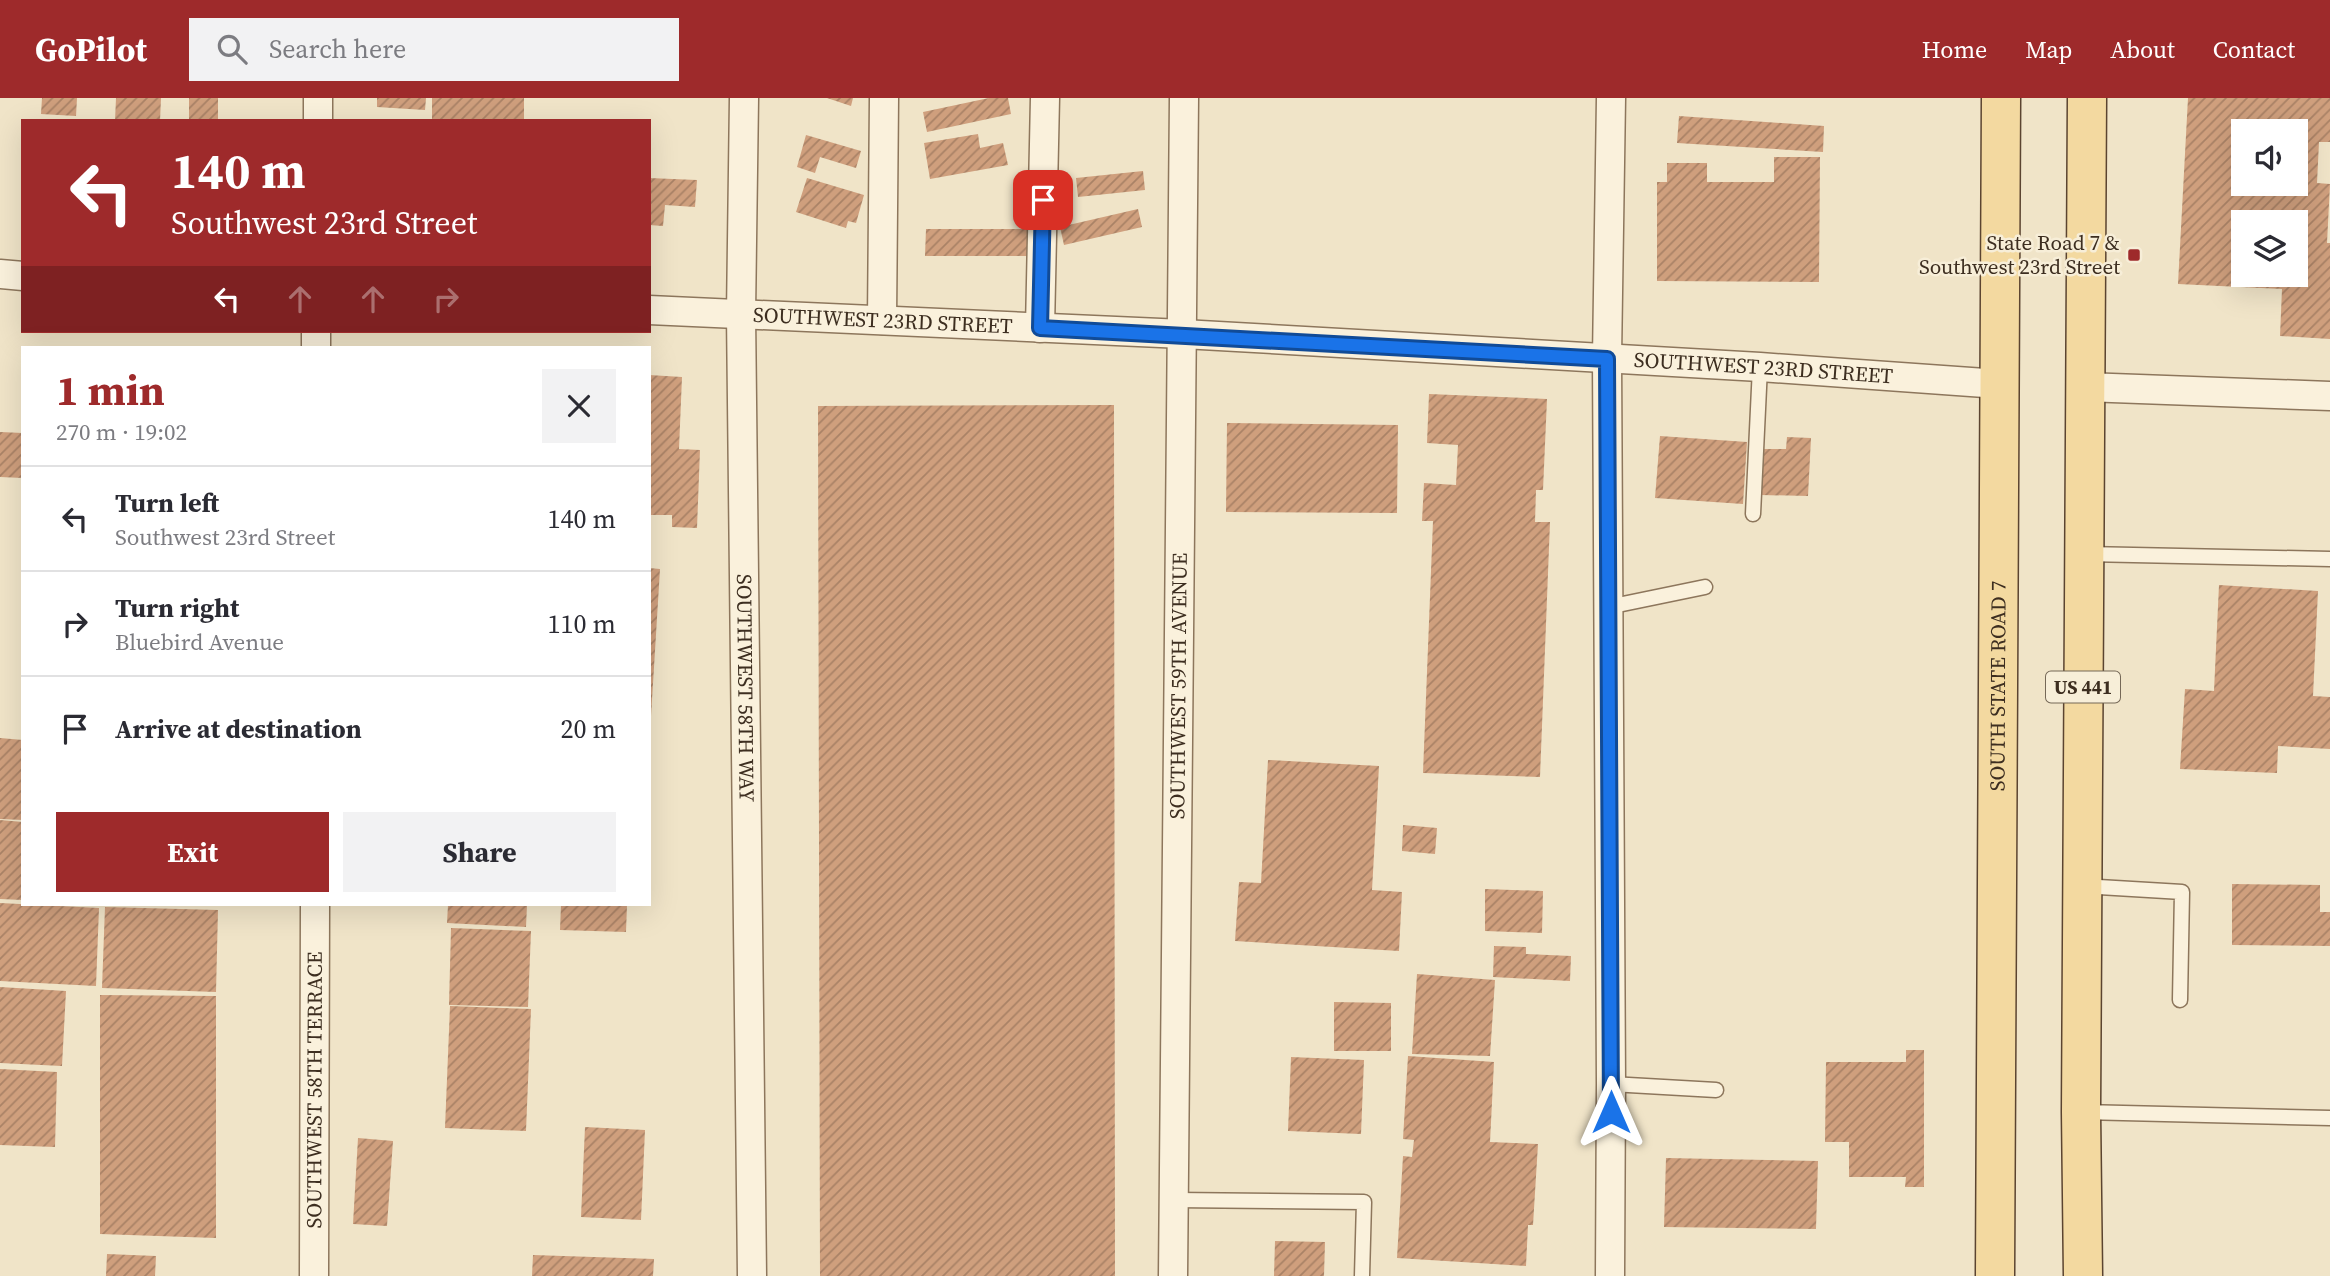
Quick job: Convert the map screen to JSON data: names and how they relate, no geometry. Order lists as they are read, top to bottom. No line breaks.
{"streets":{"main road":["SOUTH STATE ROAD 7","US 441"],"street":["SOUTHWEST 23RD STREET","SOUTHWEST 58TH WAY","SOUTHWEST 59TH AVENUE","SOUTHWEST 58TH TERRACE"]},"crossings":[["SOUTHWEST 23RD STREET","SOUTHWEST 58TH WAY"],["SOUTHWEST 23RD STREET","SOUTHWEST 59TH AVENUE"],["SOUTHWEST 23RD STREET","SOUTH STATE ROAD 7"]],"places":{"transit":["State Road 7 & Southwest 23rd Street"]},"page":{"header":"GoPilot","search":"Search here","nav":["Home","Map","About","Contact"],"turn":["140 m","Southwest 23rd Street"],"heading":["1 min","270 m · 19:02"],"list":[{"name":"Turn left","note":"Southwest 23rd Street","value":"140 m"},{"name":"Turn right","note":"Bluebird Avenue","value":"110 m"},{"name":"Arrive at destination","value":"20 m"}],"buttons":["Exit","Share"]}}
